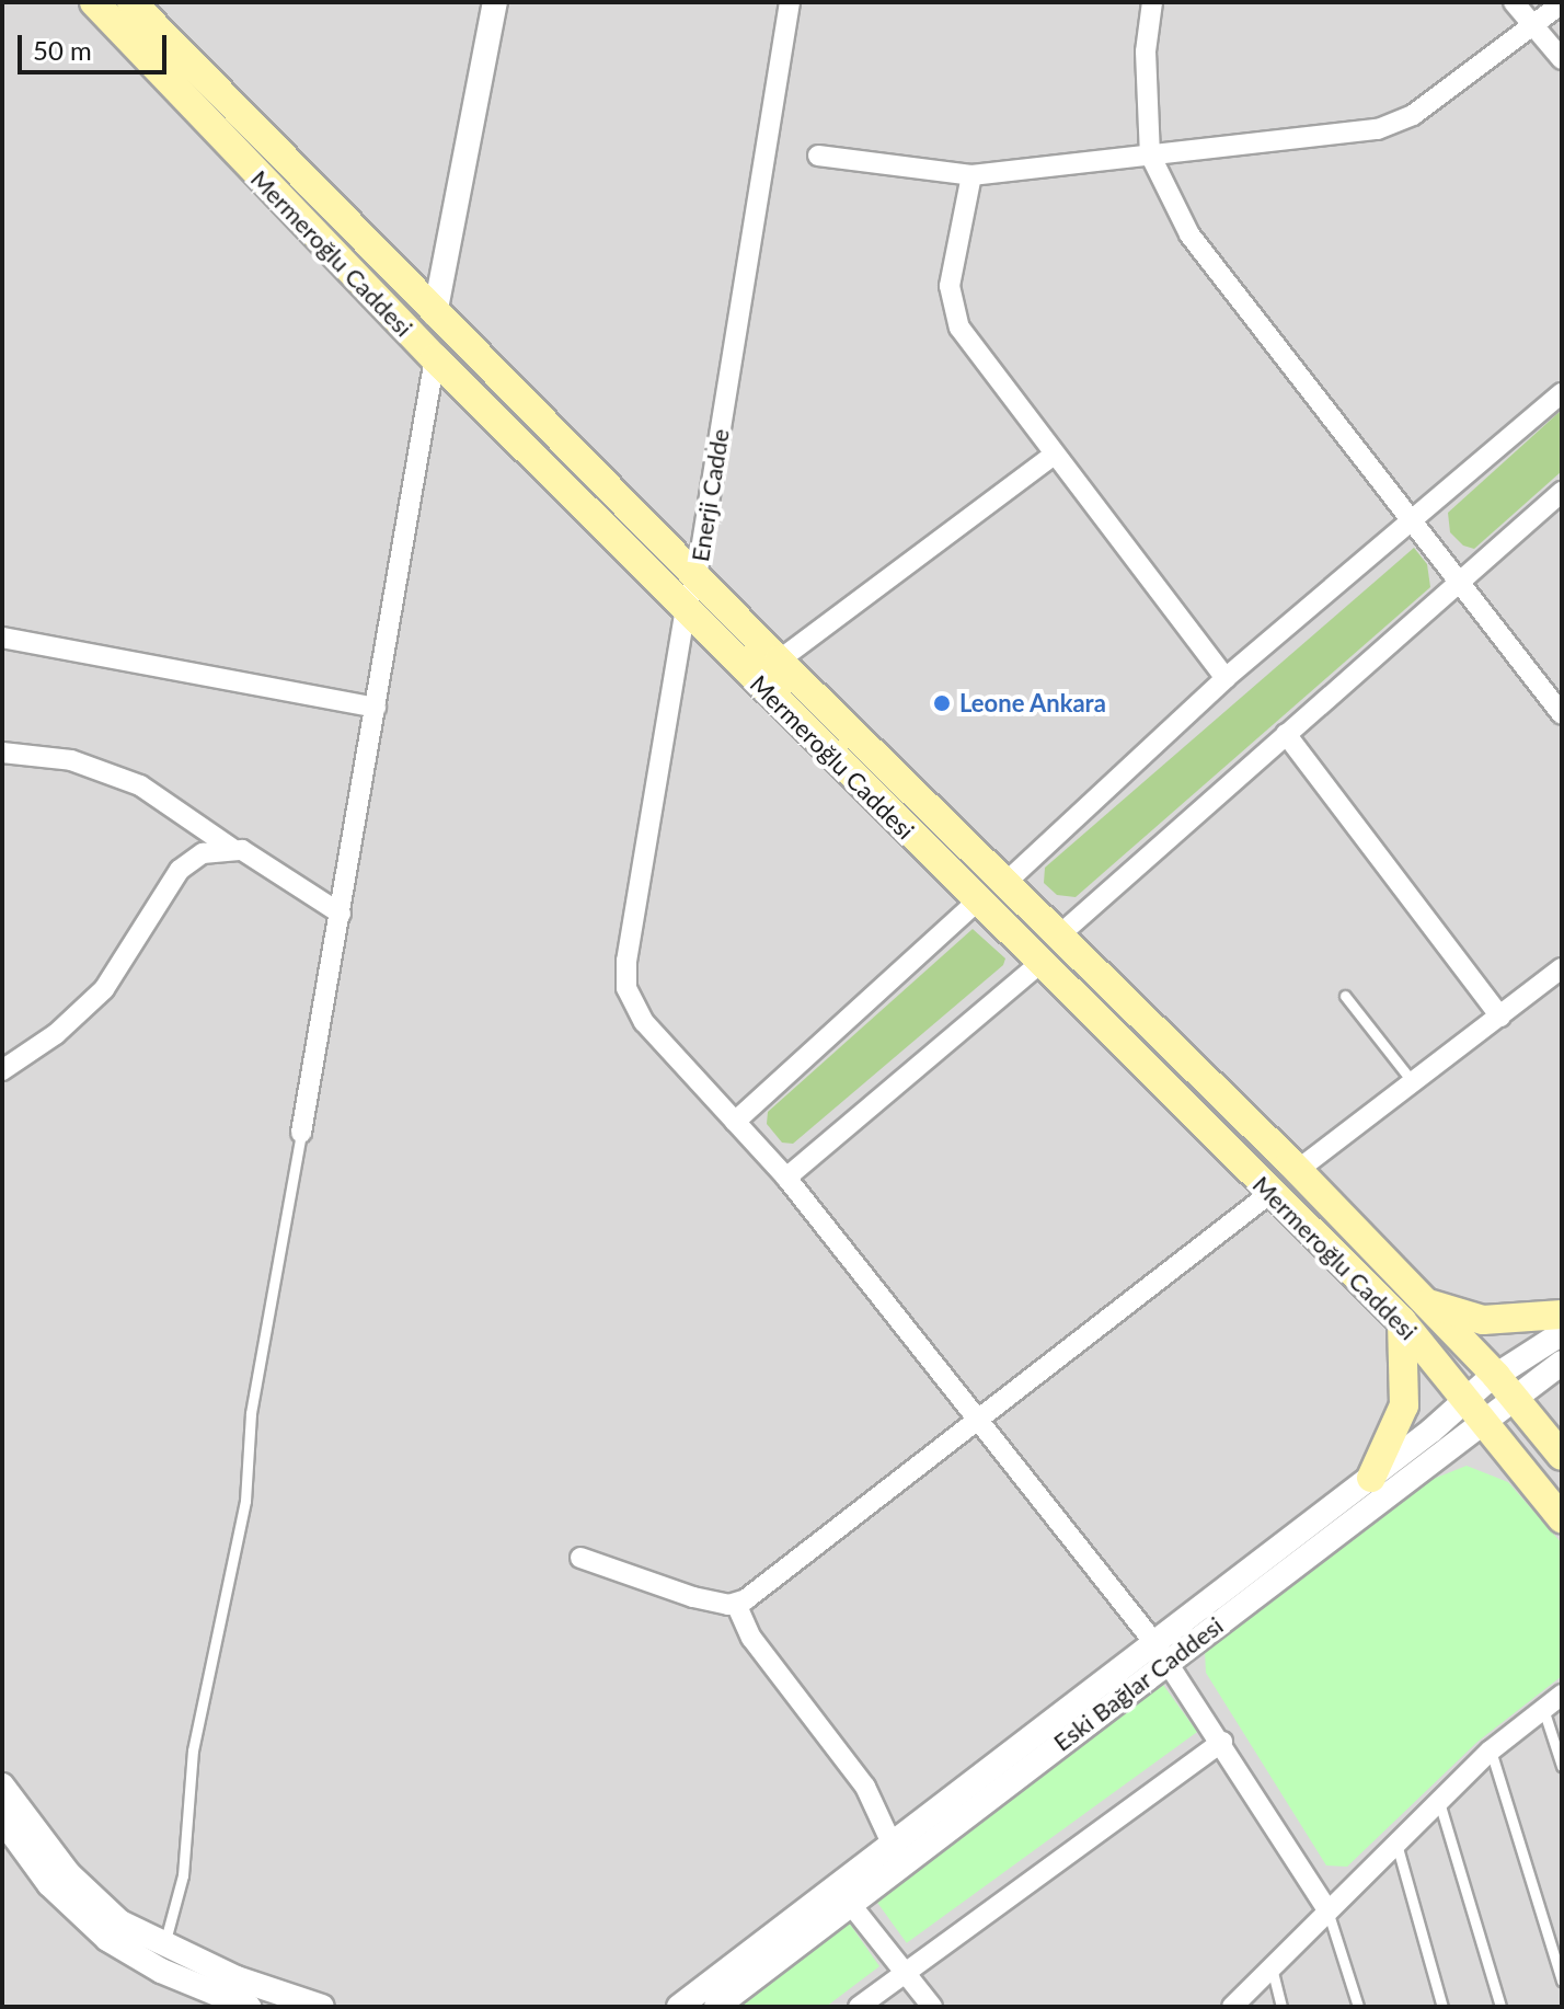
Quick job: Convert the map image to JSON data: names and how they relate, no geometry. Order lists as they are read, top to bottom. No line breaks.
{"streets":{"main road":["Mermeroğlu Caddesi"],"street":["Enerji Cadde","Eski Bağlar Caddesi"]},"crossings":[["Mermeroğlu Caddesi","Enerji Cadde"],["Mermeroğlu Caddesi","Eski Bağlar Caddesi"]],"places":["Leone Ankara"],"scale_bar":"50 m"}
